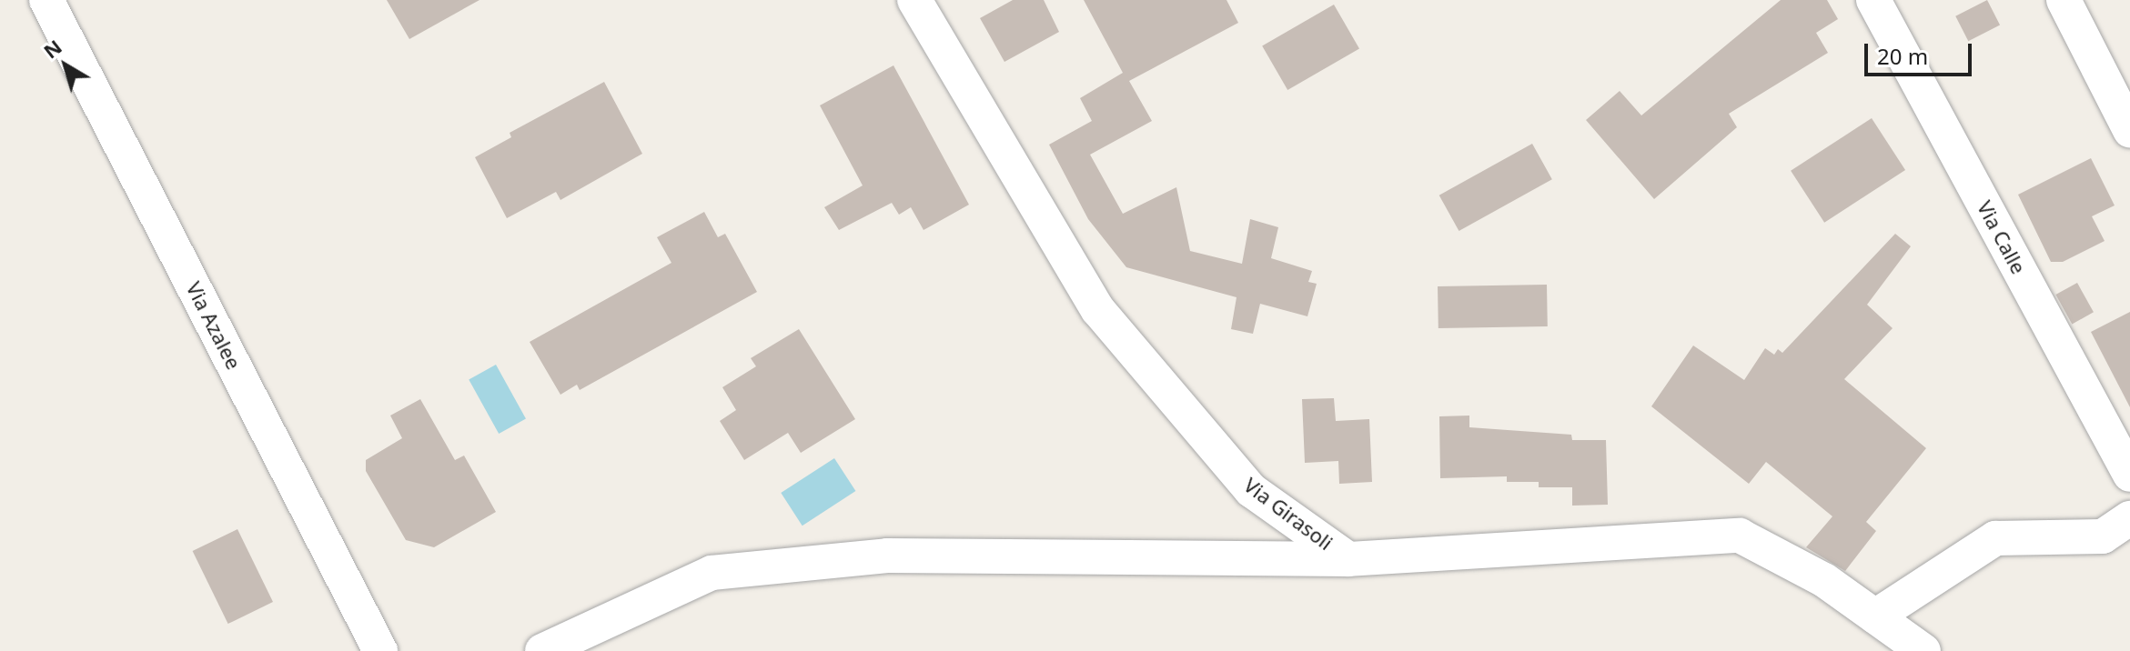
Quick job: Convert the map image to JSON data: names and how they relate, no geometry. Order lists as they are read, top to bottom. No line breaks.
{"streets":{"street":["Via Calle","Via Azalee","Via Girasoli"]},"scale_bar":"20 m","north":"top left"}
